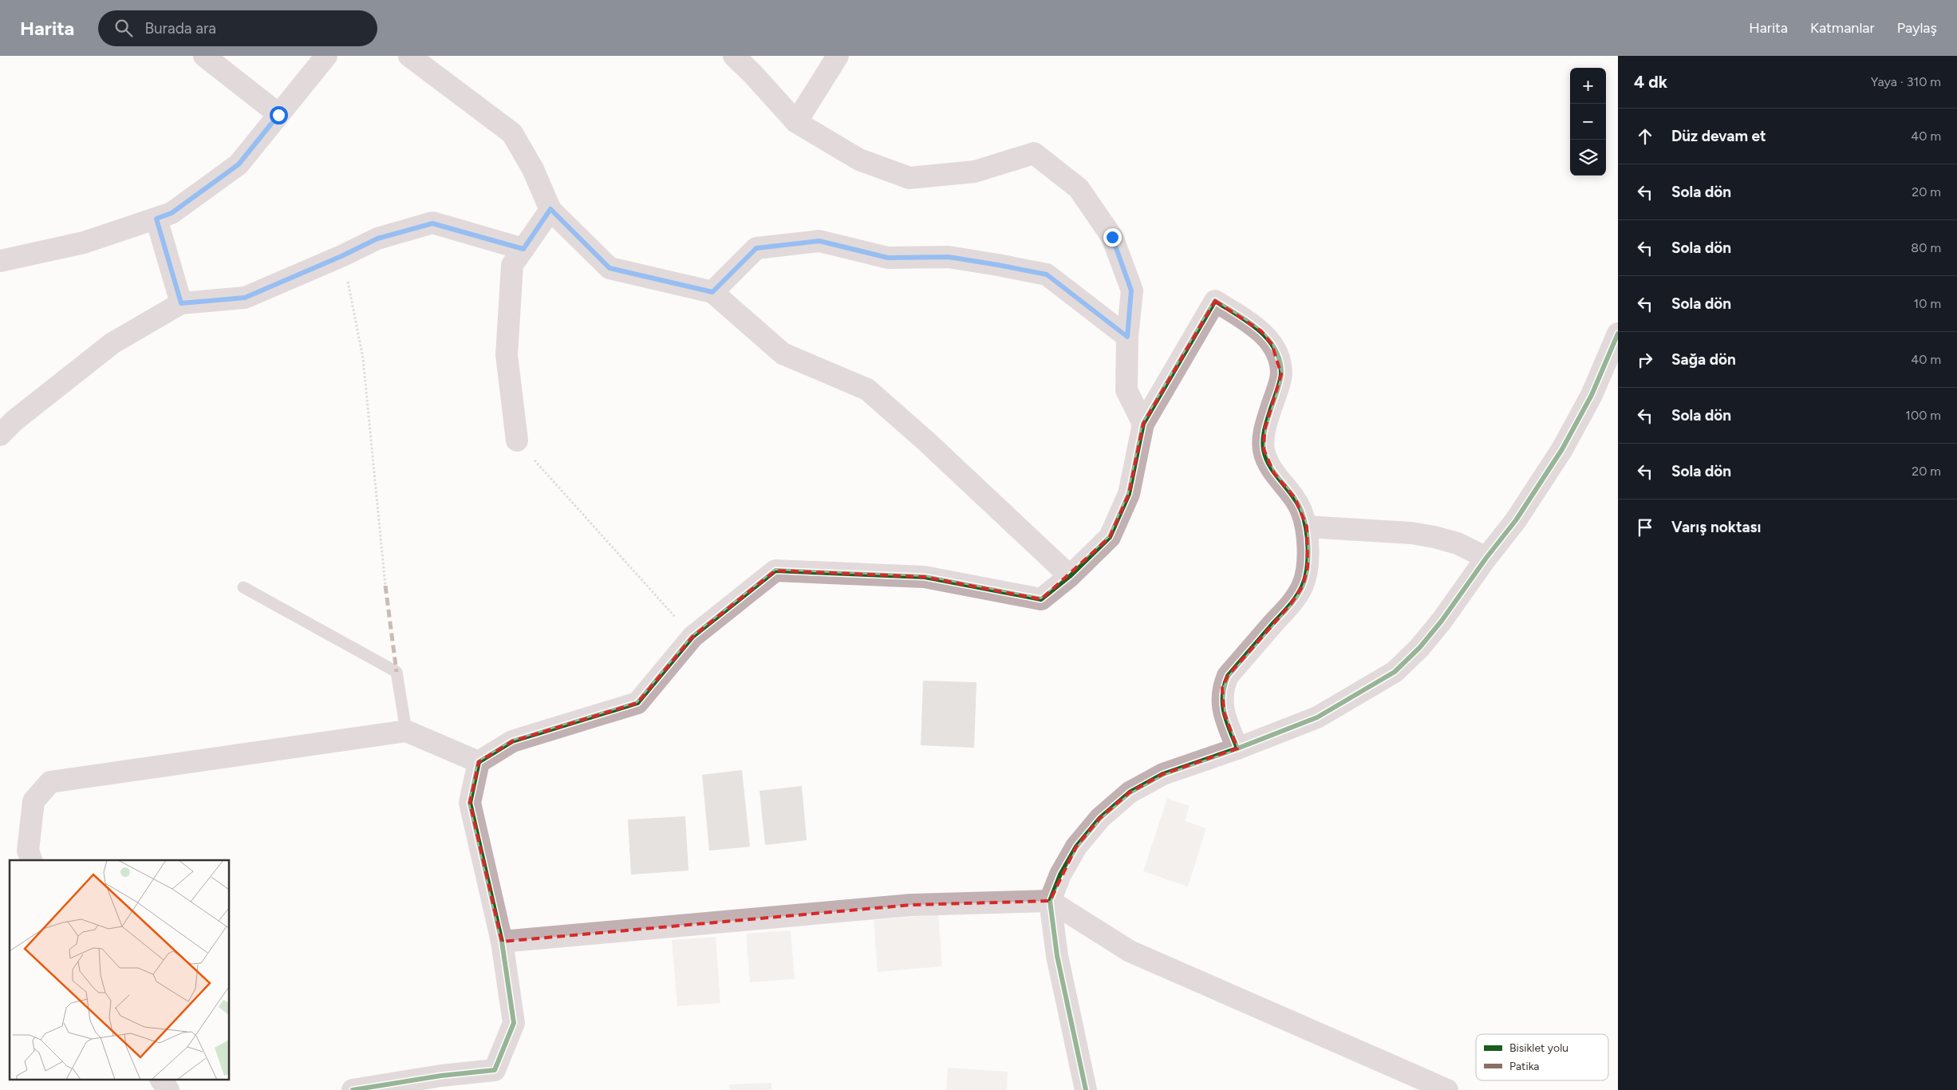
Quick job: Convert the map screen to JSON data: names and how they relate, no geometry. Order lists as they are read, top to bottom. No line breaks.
{"legend":["Bisiklet yolu","Patika"],"page":{"header":"Harita","search":"Burada ara","nav":["Harita","Katmanlar","Paylaş"],"heading":["4 dk","Yaya · 310 m"],"map_buttons":["+","−"],"list":[["Düz devam et","40 m"],["Sola dön","20 m"],["Sola dön","80 m"],["Sola dön","10 m"],["Sağa dön","40 m"],["Sola dön","100 m"],["Sola dön","20 m"],"Varış noktası"]}}
